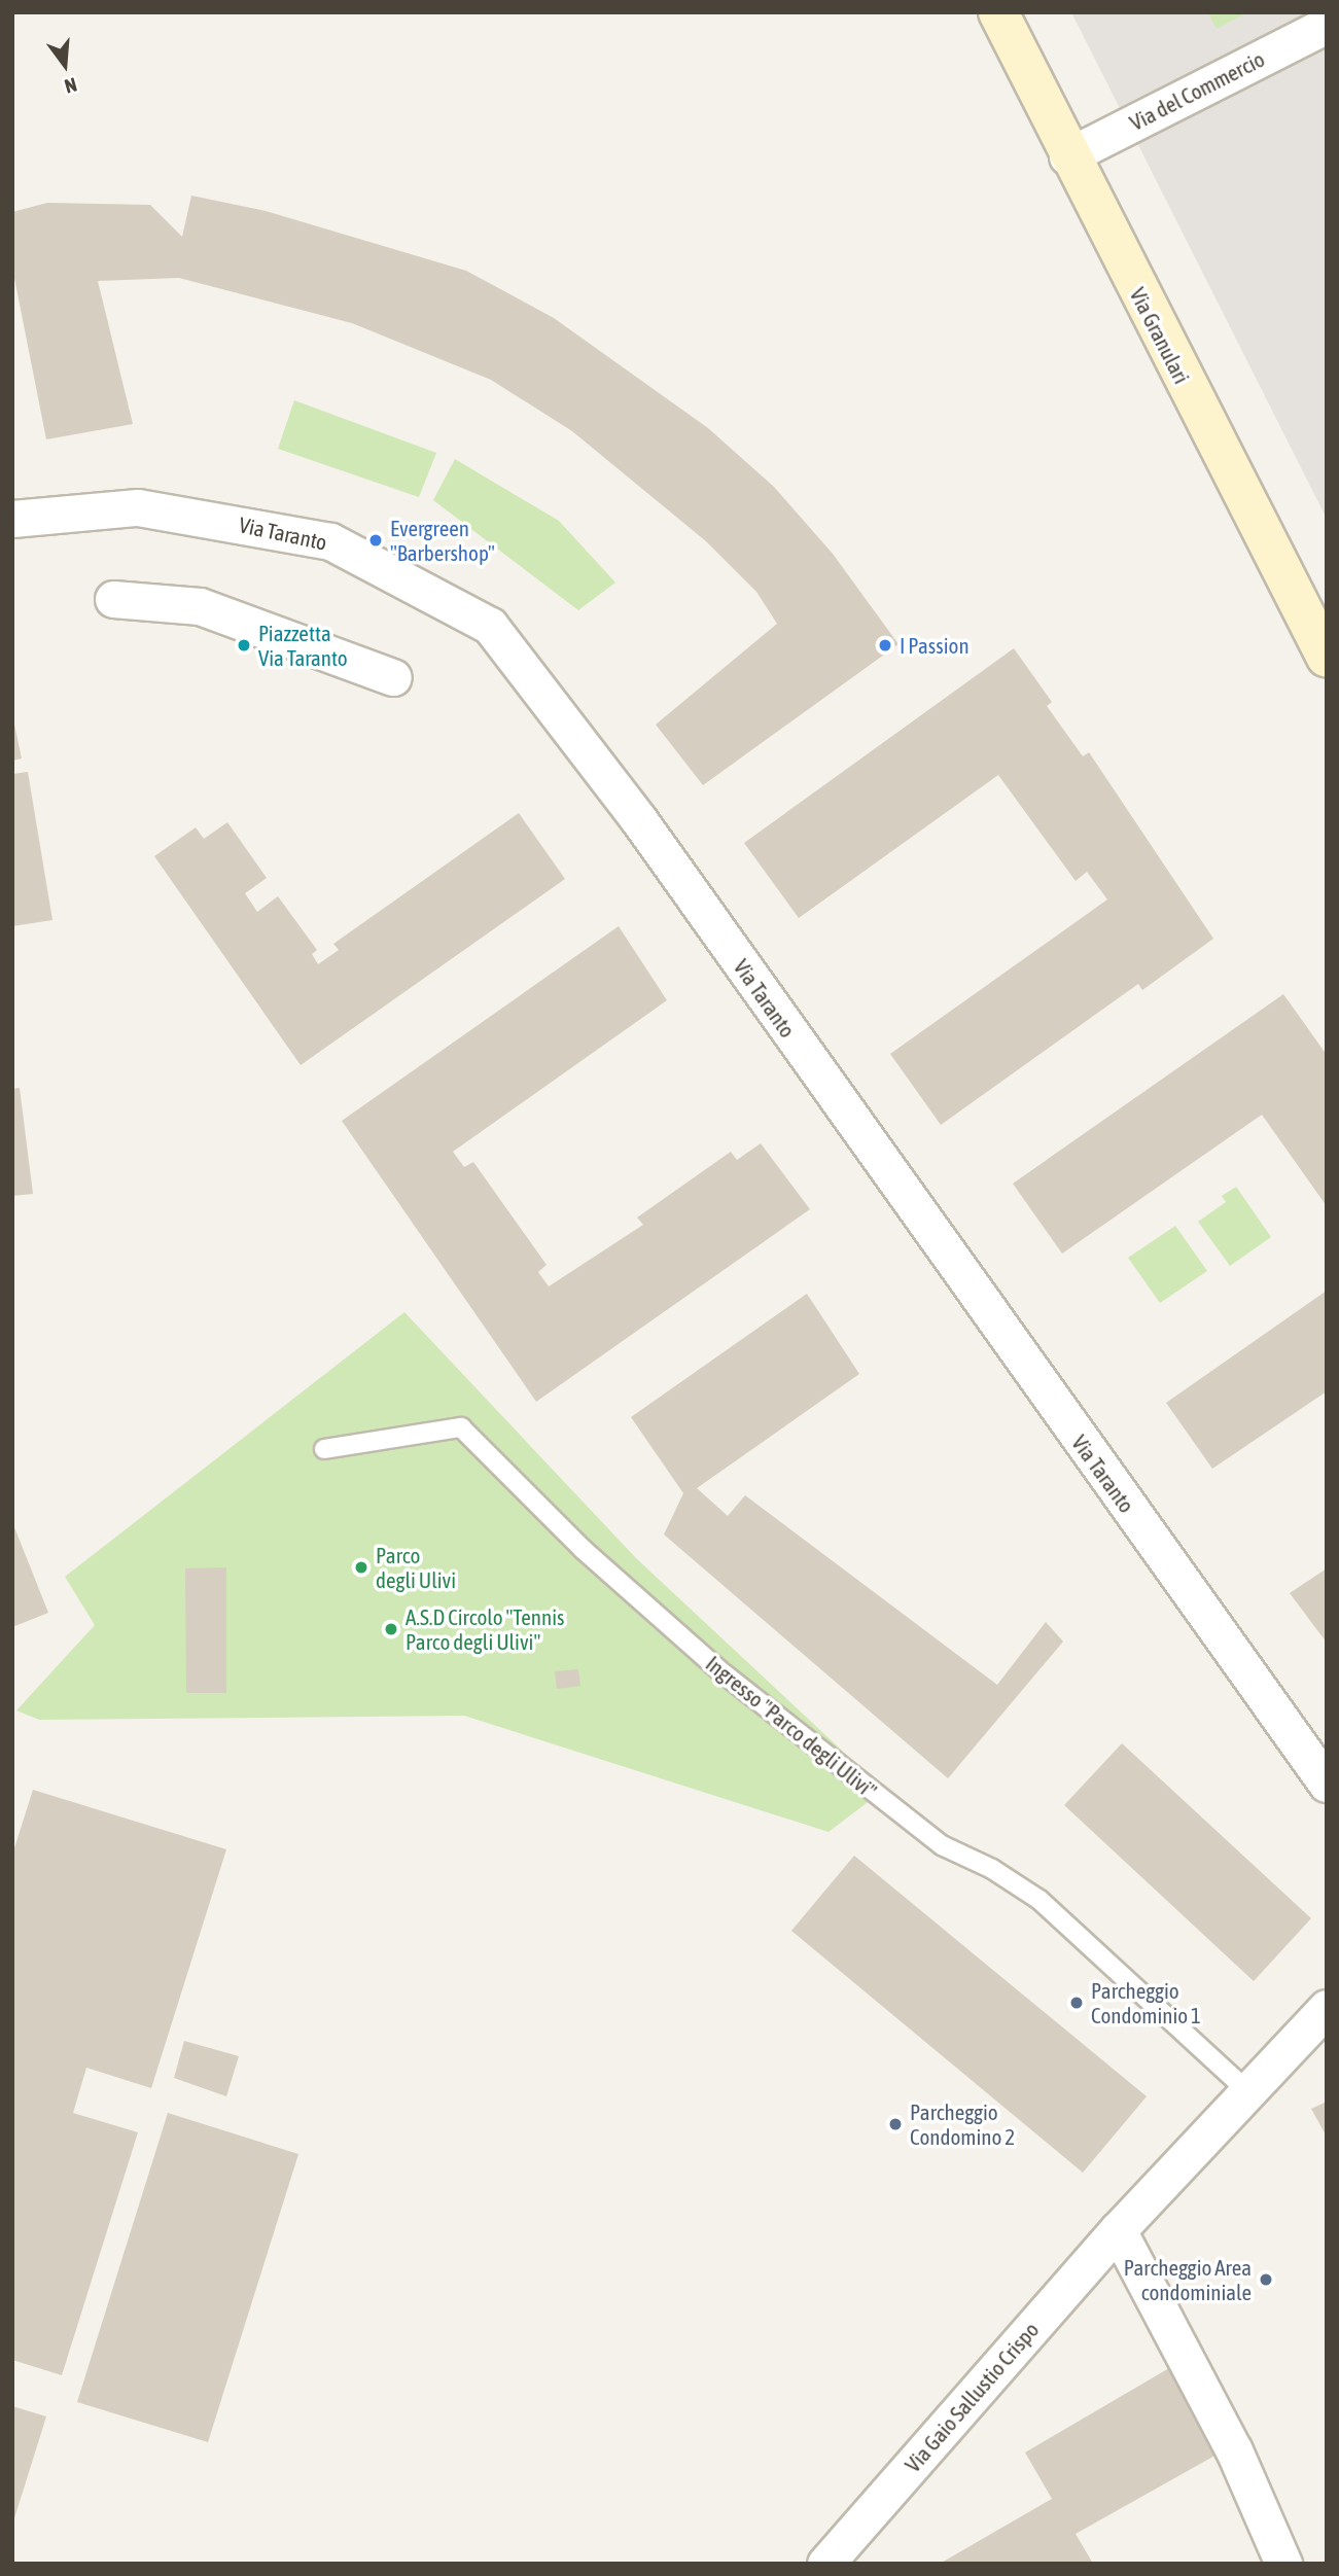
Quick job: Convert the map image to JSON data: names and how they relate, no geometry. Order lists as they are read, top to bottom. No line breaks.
{"streets":{"street":["Via del Commercio","Via Granulari","Via Taranto","Via Gaio Sallustio Crispo"],"lane":["Ingresso \"Parco degli Ulivi\""]},"crossings":[["Via del Commercio","Via Granulari"],["Ingresso \"Parco degli Ulivi\"","Via Gaio Sallustio Crispo"]],"places":["Evergreen \"Barbershop\"","Piazzetta Via Taranto","I Passion","Parco degli Ulivi","A.S.D Circolo \"Tennis Parco degli Ulivi\"","Parcheggio Condominio 1","Parcheggio Condomino 2","Parcheggio Area condominiale"],"north":"bottom"}
